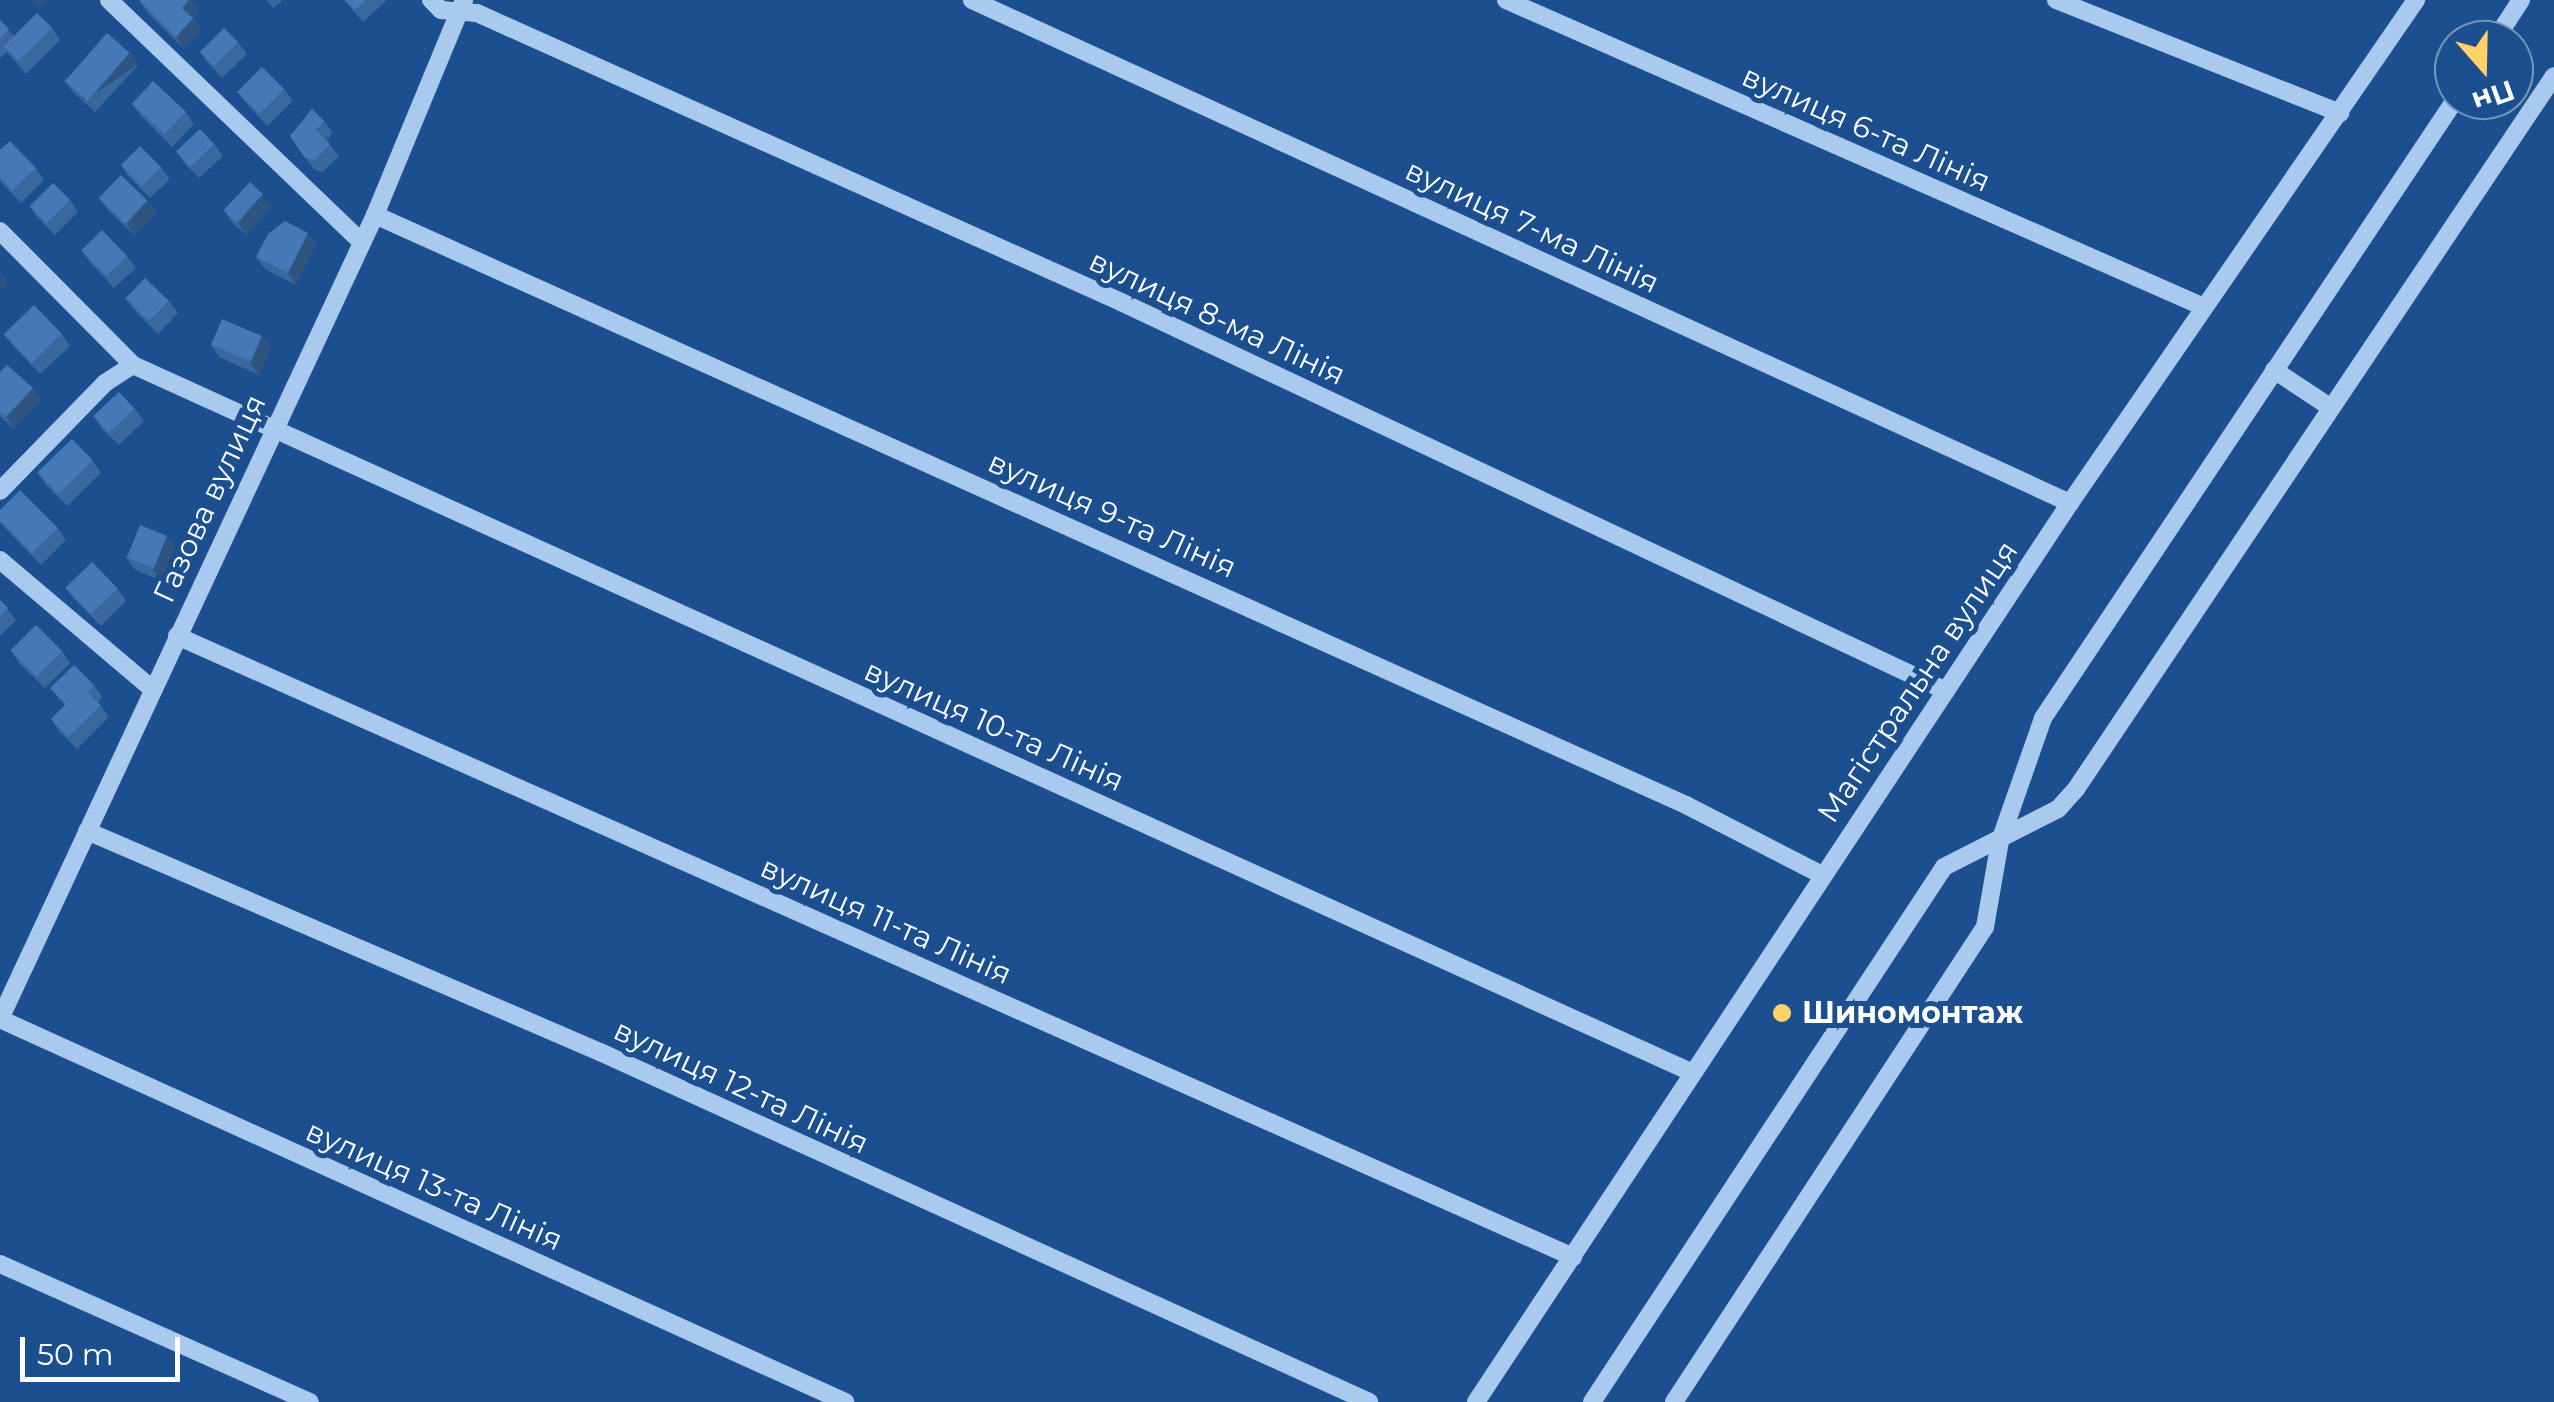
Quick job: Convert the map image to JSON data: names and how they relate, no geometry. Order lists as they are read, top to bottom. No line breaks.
{"streets":{"street":["вулиця 6-та Лінія","вулиця 7-ма Лінія","вулиця 8-ма Лінія","Газова вулиця","вулиця 9-та Лінія","Магістральна вулиця","вулиця 10-та Лінія","вулиця 11-та Лінія","вулиця 12-та Лінія","вулиця 13-та Лінія"]},"crossings":[["вулиця 6-та Лінія","Магістральна вулиця"],["вулиця 7-ма Лінія","Магістральна вулиця"],["вулиця 8-ма Лінія","Газова вулиця"],["вулиця 8-ма Лінія","Магістральна вулиця"],["Газова вулиця","вулиця 9-та Лінія"],["Газова вулиця","вулиця 10-та Лінія"],["Газова вулиця","вулиця 11-та Лінія"],["Газова вулиця","вулиця 12-та Лінія"],["Газова вулиця","вулиця 13-та Лінія"],["вулиця 9-та Лінія","Магістральна вулиця"],["Магістральна вулиця","вулиця 10-та Лінія"],["Магістральна вулиця","вулиця 11-та Лінія"]],"places":["Шиномонтаж"],"scale_bar":"50 m","north":"bottom"}
